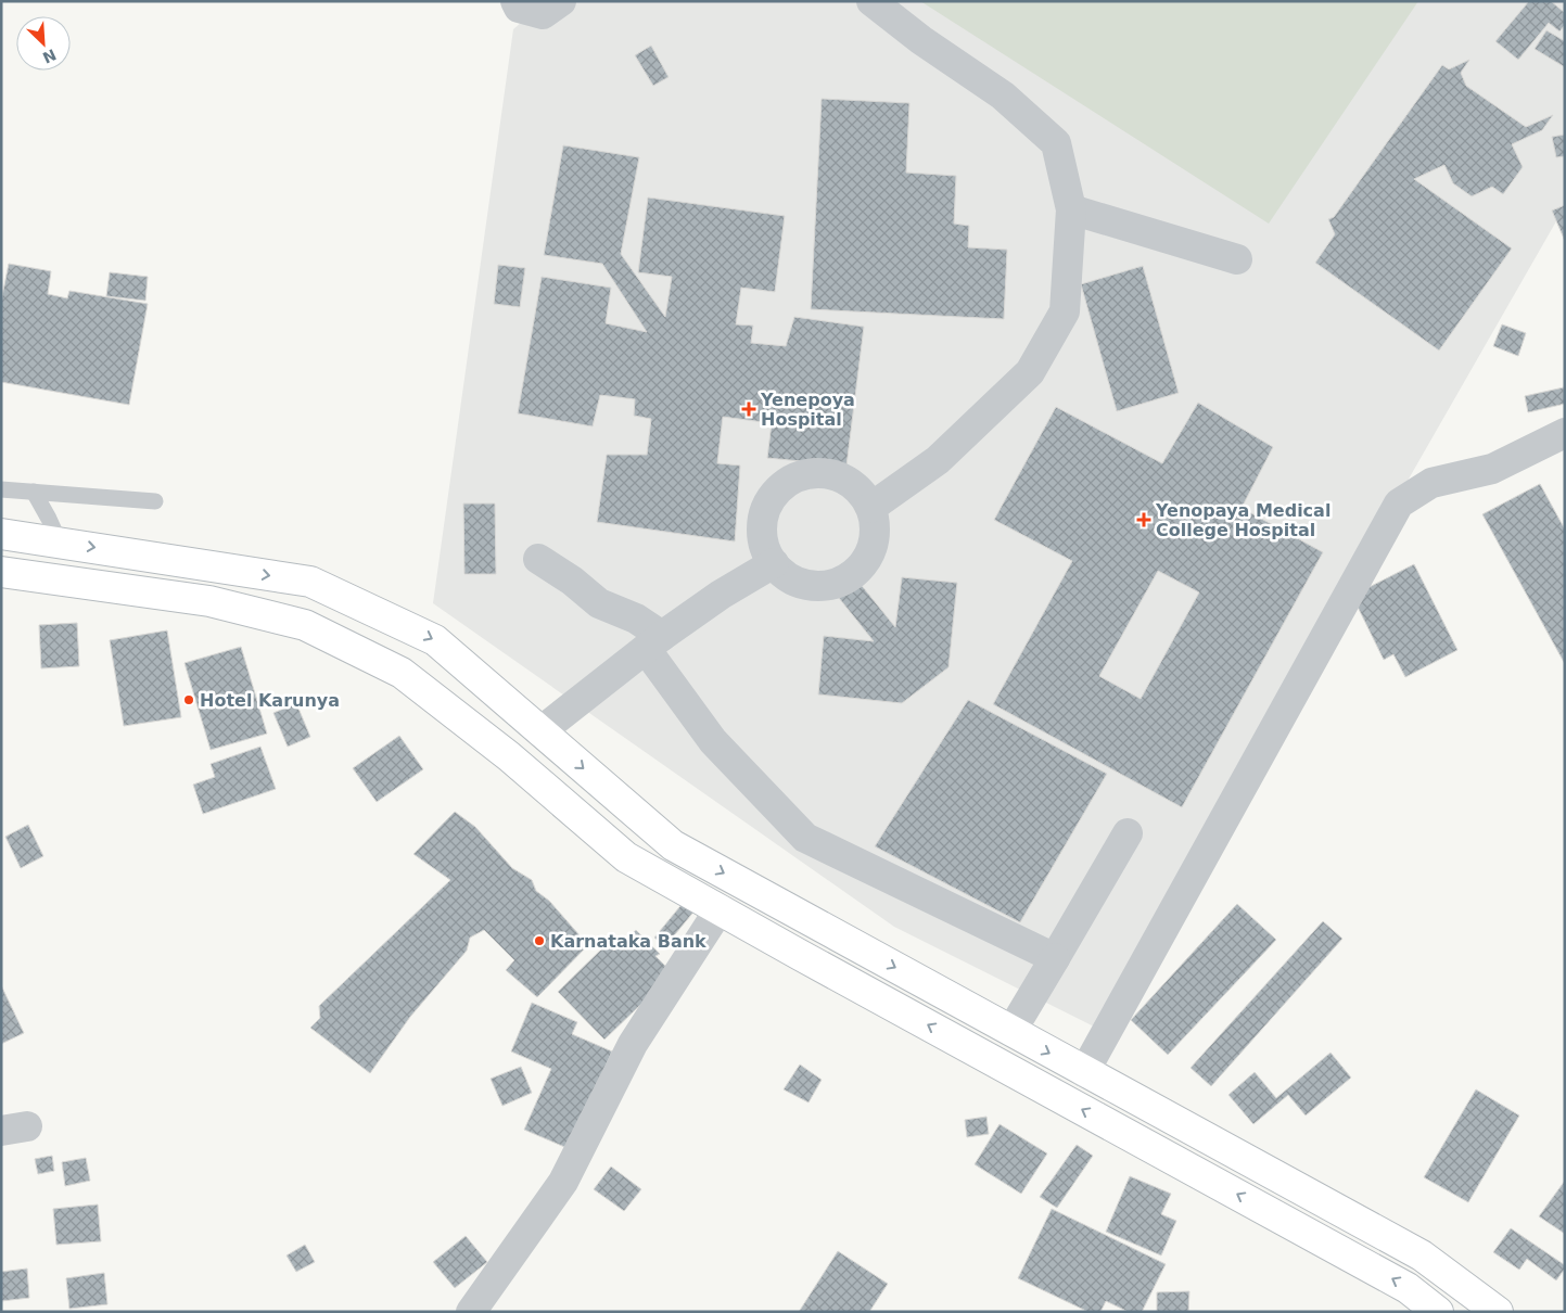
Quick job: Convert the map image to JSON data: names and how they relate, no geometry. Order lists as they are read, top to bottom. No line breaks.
{"places":{"health":["Yenepoya Hospital","Yenopaya Medical College Hospital"],"other":["Hotel Karunya","Karnataka Bank"]},"north":"bottom right"}
